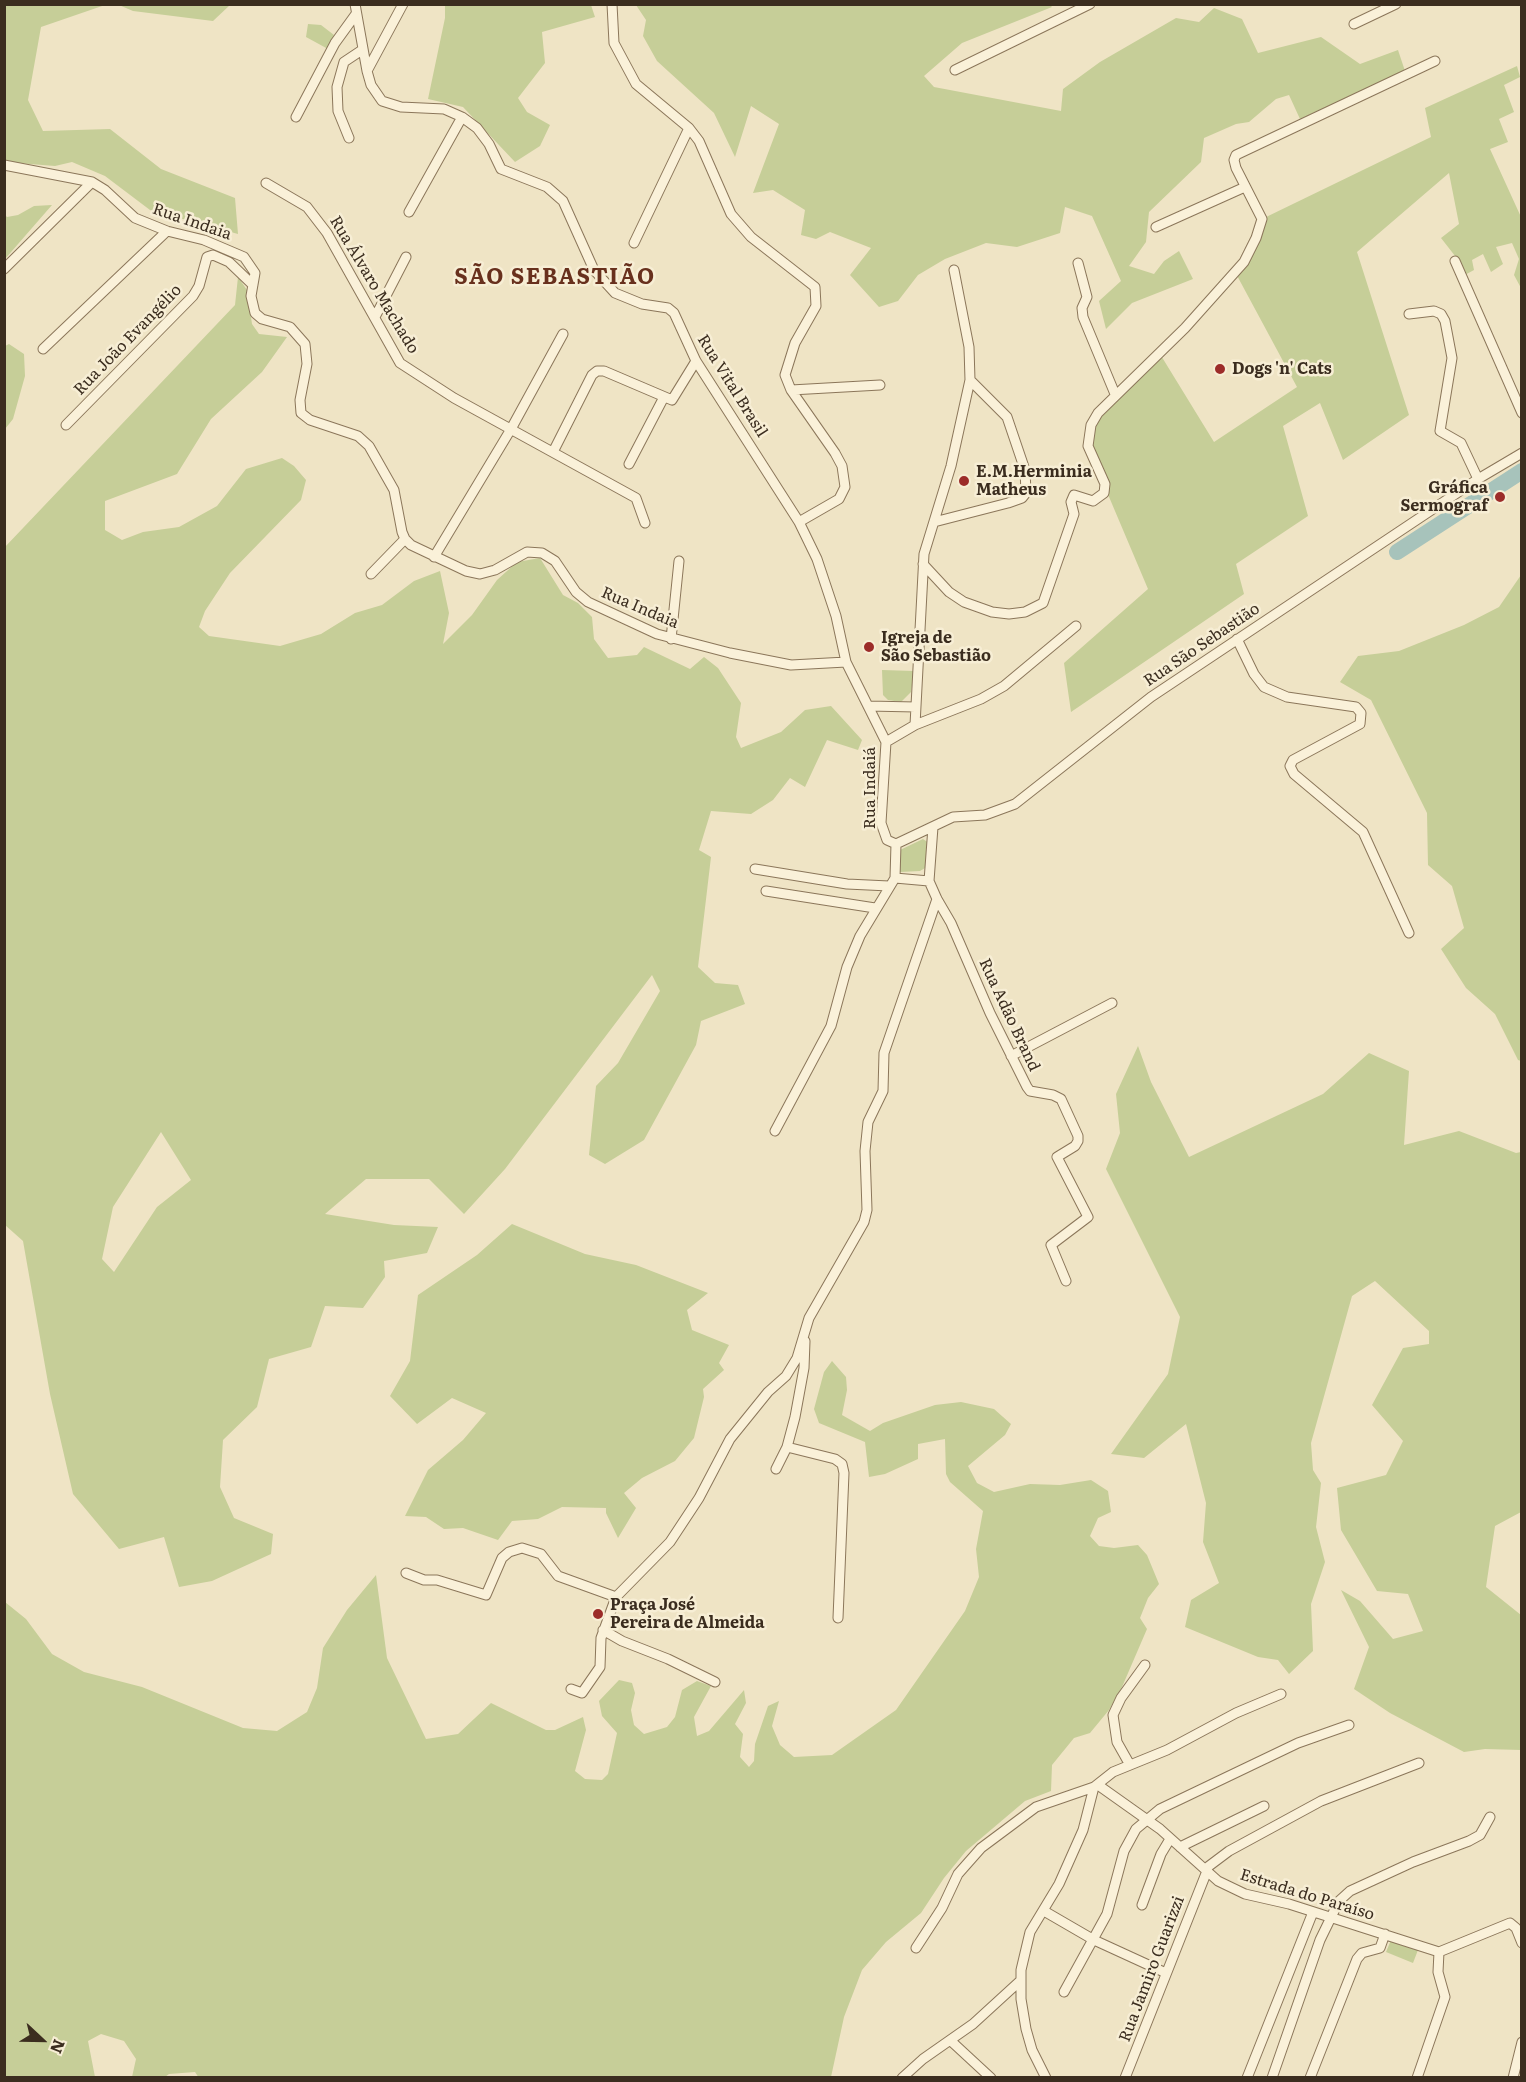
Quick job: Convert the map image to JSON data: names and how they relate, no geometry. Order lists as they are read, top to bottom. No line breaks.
{"streets":{"street":["Rua Indaia","Rua Álvaro Machado","Rua João Evangélio","Rua Vital Brasil","Rua São Sebastião","Rua Indaiá","Rua Adão Brand","Estrada do Paraíso","Rua Jamiro Guarizzi"]},"crossings":[["Rua Indaia","Rua João Evangélio"],["Rua Indaia","Rua Vital Brasil"],["Rua Indaia","Rua Indaiá"],["Rua Vital Brasil","Rua Indaiá"],["Rua São Sebastião","Rua Indaiá"],["Estrada do Paraíso","Rua Jamiro Guarizzi"]],"districts":["SÃO SEBASTIÃO"],"places":["Dogs 'n' Cats","E.M.Herminia Matheus","Gráfica Sermograf","Igreja de São Sebastião","Praça José Pereira de Almeida"],"north":"right"}
